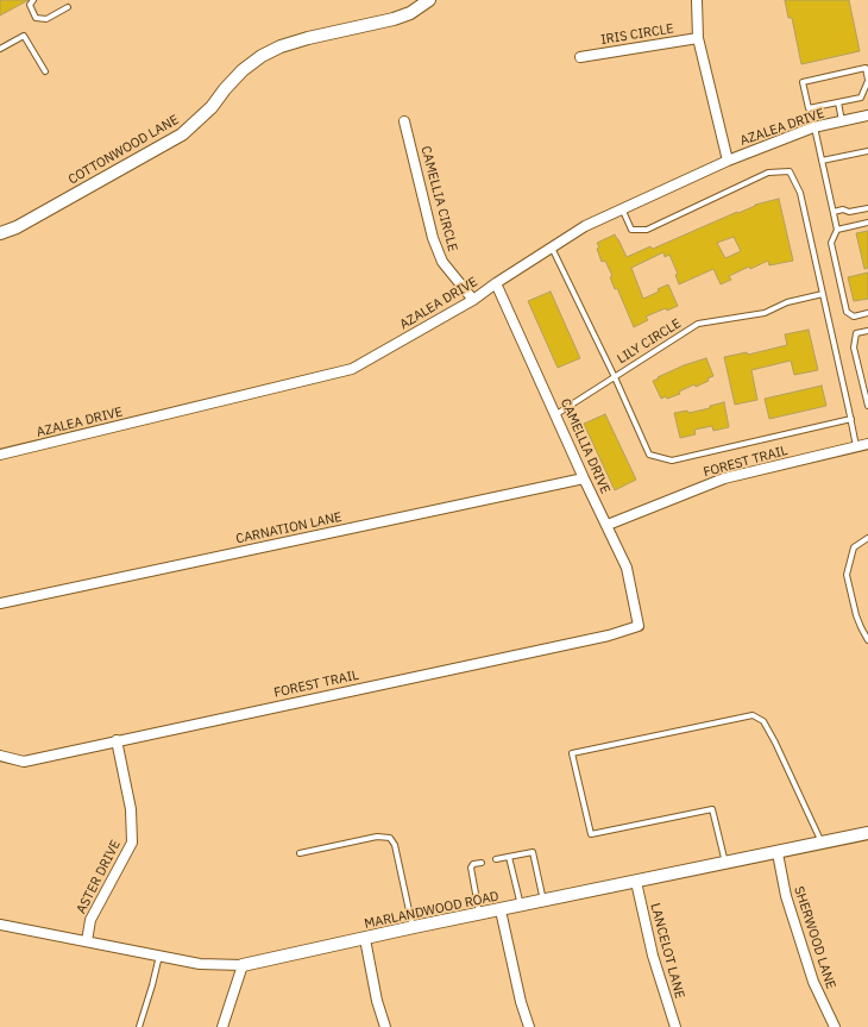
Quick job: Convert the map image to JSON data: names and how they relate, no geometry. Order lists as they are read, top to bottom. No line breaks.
{"streets":{"street":["IRIS CIRCLE","AZALEA DRIVE","COTTONWOOD LANE","CAMELLIA CIRCLE","CAMELLIA DRIVE","FOREST TRAIL","CARNATION LANE","ASTER DRIVE","MARLANDWOOD ROAD","SHERWOOD LANE","LANCELOT LANE"],"lane":["LILY CIRCLE"]},"crossings":[["AZALEA DRIVE","CAMELLIA CIRCLE"],["AZALEA DRIVE","CAMELLIA DRIVE"],["LILY CIRCLE","CAMELLIA DRIVE"],["CAMELLIA DRIVE","FOREST TRAIL"],["CAMELLIA DRIVE","CARNATION LANE"],["FOREST TRAIL","ASTER DRIVE"],["ASTER DRIVE","MARLANDWOOD ROAD"],["MARLANDWOOD ROAD","SHERWOOD LANE"],["MARLANDWOOD ROAD","LANCELOT LANE"]]}
